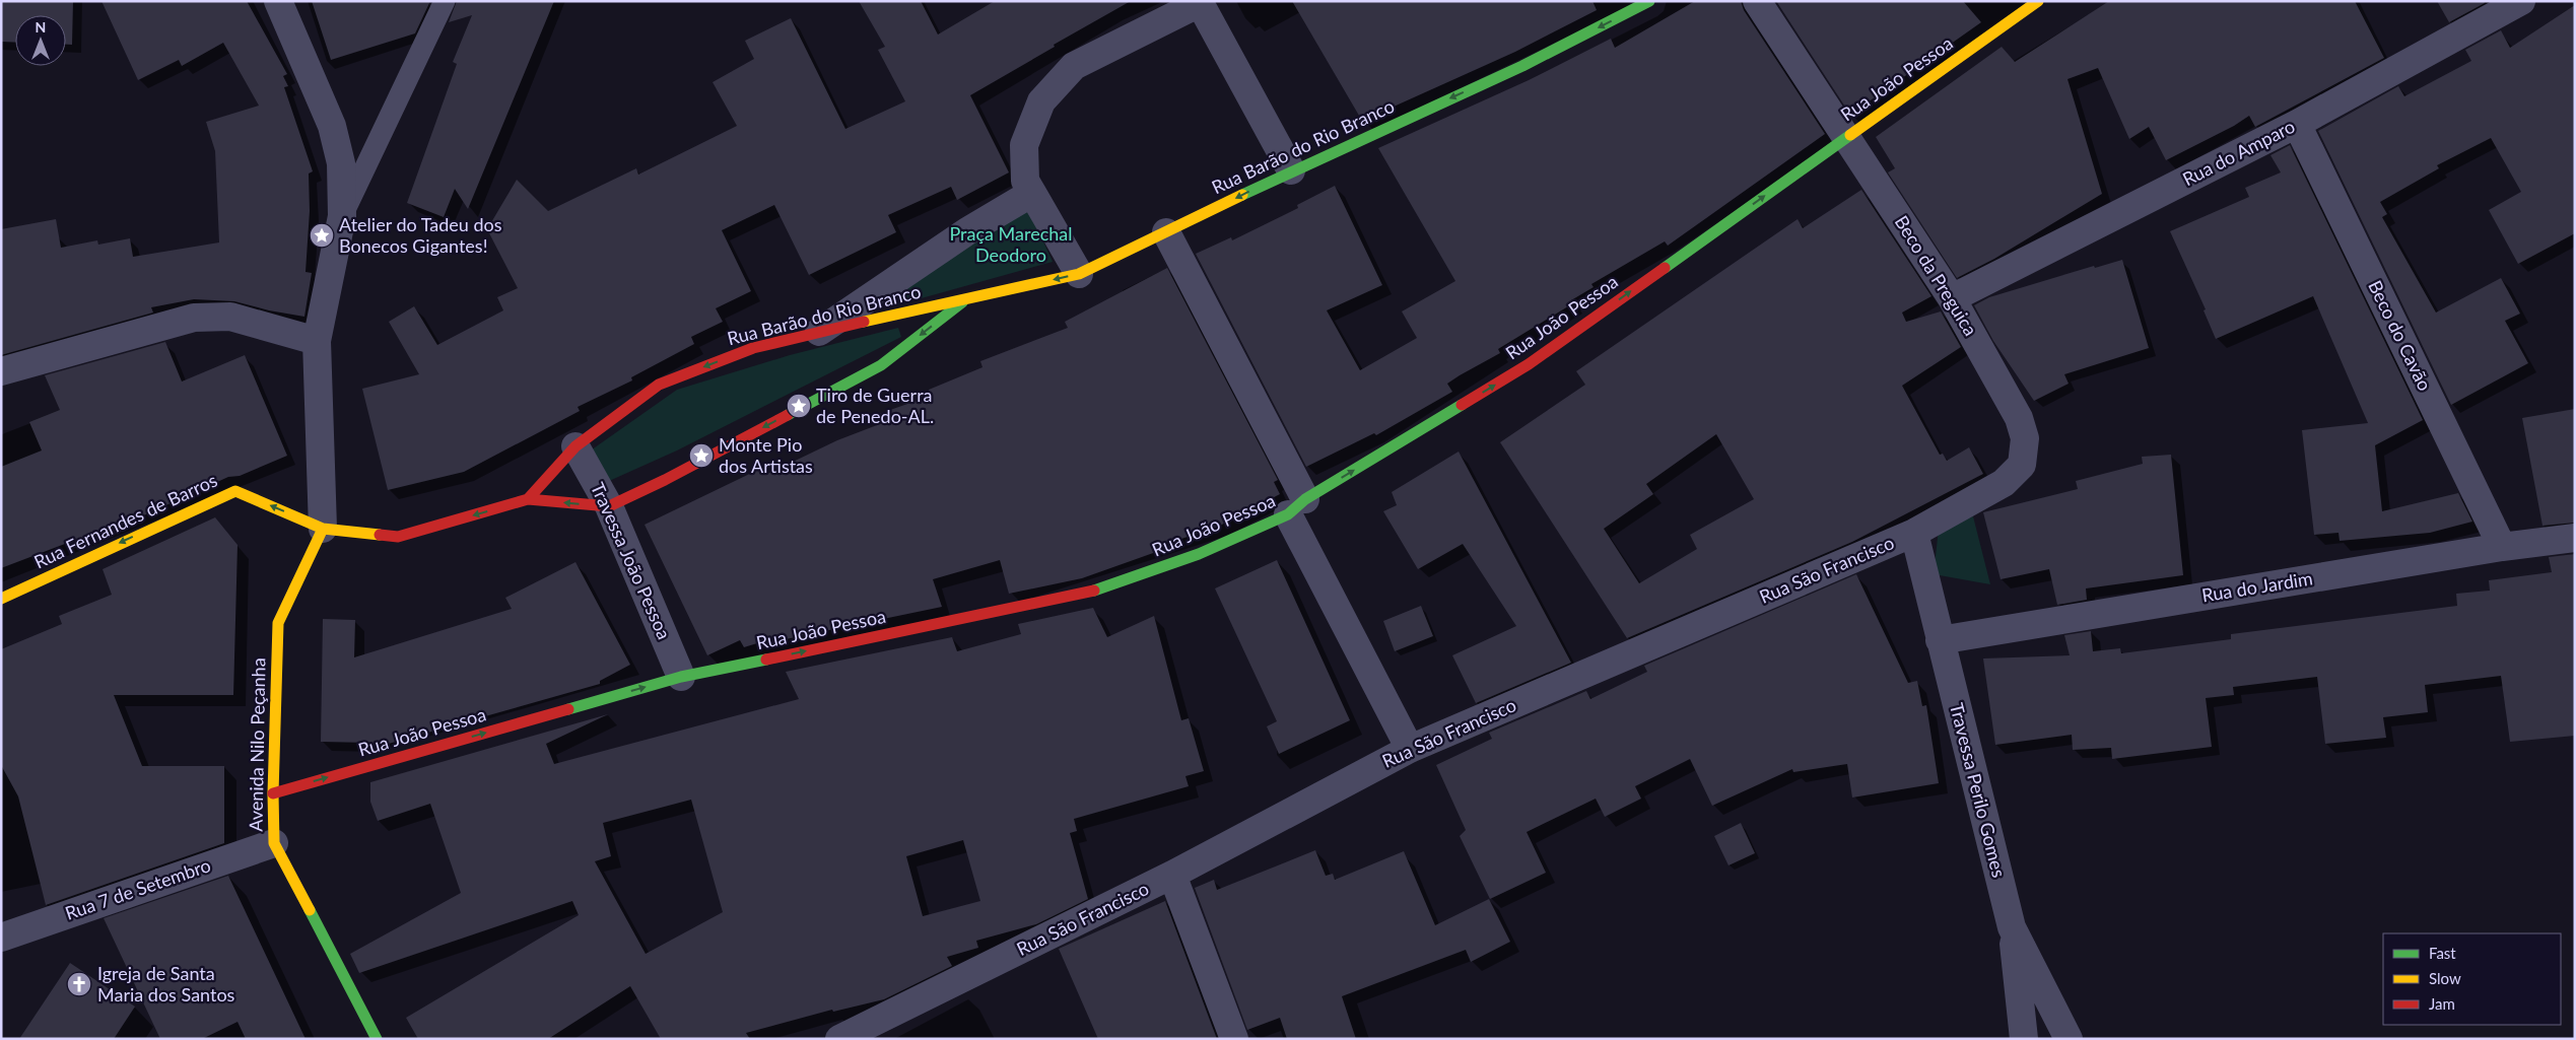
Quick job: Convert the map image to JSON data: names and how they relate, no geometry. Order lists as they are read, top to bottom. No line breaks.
{"streets":{"main road":["Rua João Pessoa","Rua Barão do Rio Branco","Rua Fernandes de Barros","Avenida Nilo Peçanha"],"street":["Rua do Amparo","Beco da Preguica","Beco do Cavão","Travessa João Pessoa","Rua São Francisco","Rua do Jardim","Travessa Perilo Gomes","Rua 7 de Setembro"]},"crossings":[["Rua João Pessoa","Beco da Preguica"],["Rua João Pessoa","Travessa João Pessoa"],["Rua João Pessoa","Avenida Nilo Peçanha"],["Rua Barão do Rio Branco","Travessa João Pessoa"],["Rua do Amparo","Beco da Preguica"],["Rua do Amparo","Beco do Cavão"],["Beco da Preguica","Rua São Francisco"],["Beco do Cavão","Rua do Jardim"],["Rua Fernandes de Barros","Avenida Nilo Peçanha"],["Rua São Francisco","Travessa Perilo Gomes"],["Rua do Jardim","Travessa Perilo Gomes"],["Avenida Nilo Peçanha","Rua 7 de Setembro"]],"one_way":["Rua João Pessoa","Rua Barão do Rio Branco","Rua Fernandes de Barros"],"parks":["Praça Marechal Deodoro"],"places":{"place":["Atelier do Tadeu dos Bonecos Gigantes!","Tiro de Guerra de Penedo-AL.","Monte Pio dos Artistas"],"church":["Igreja de Santa Maria dos Santos"]},"legend":["Fast","Slow","Jam"],"north":"top"}
